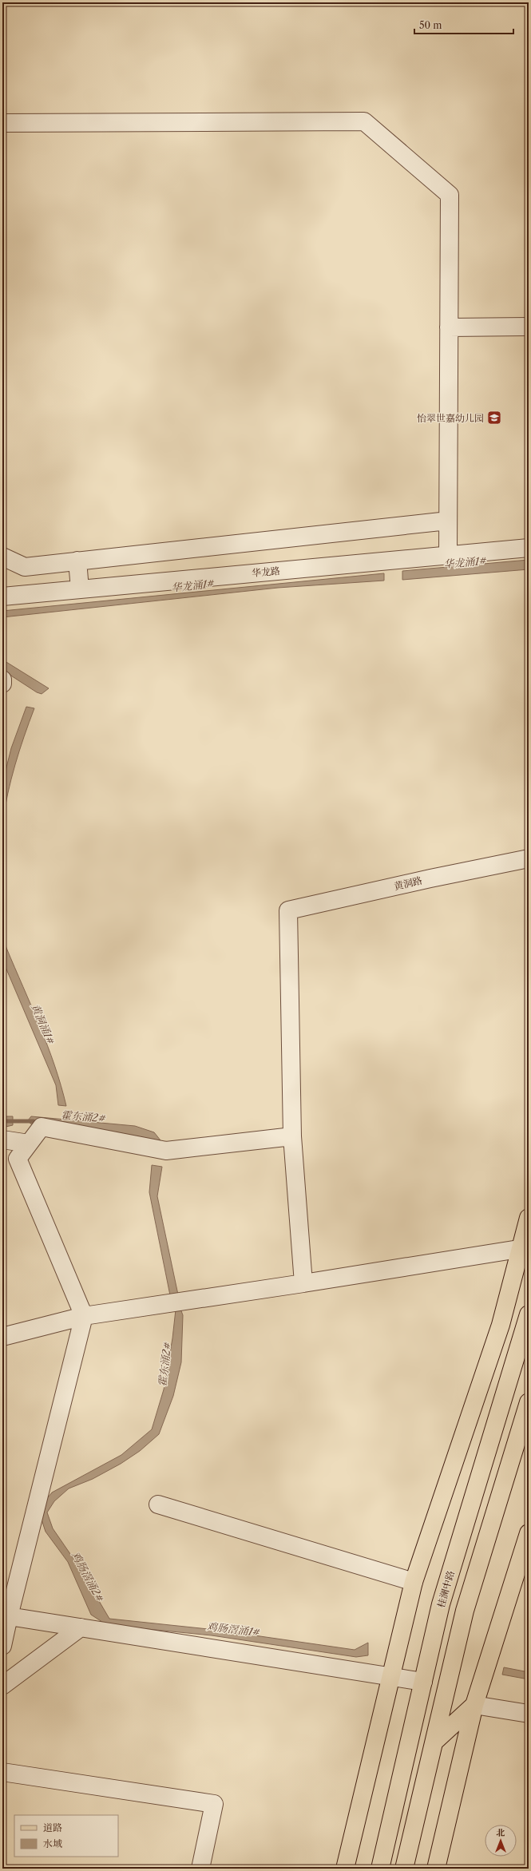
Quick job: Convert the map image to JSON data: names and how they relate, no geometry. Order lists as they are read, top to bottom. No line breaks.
{"streets":{"main road":["桂澜中路"],"street":["华龙路","黄洞路"]},"water":["华龙涌1#","黄洞涌1#","霍东涌2#","鸡肠滘涌2#","鸡肠滘涌1#"],"places":{"school or university":["怡翠世嘉幼儿园"]},"legend":["道路","水域"],"scale_bar":"50 m","north":"top"}
